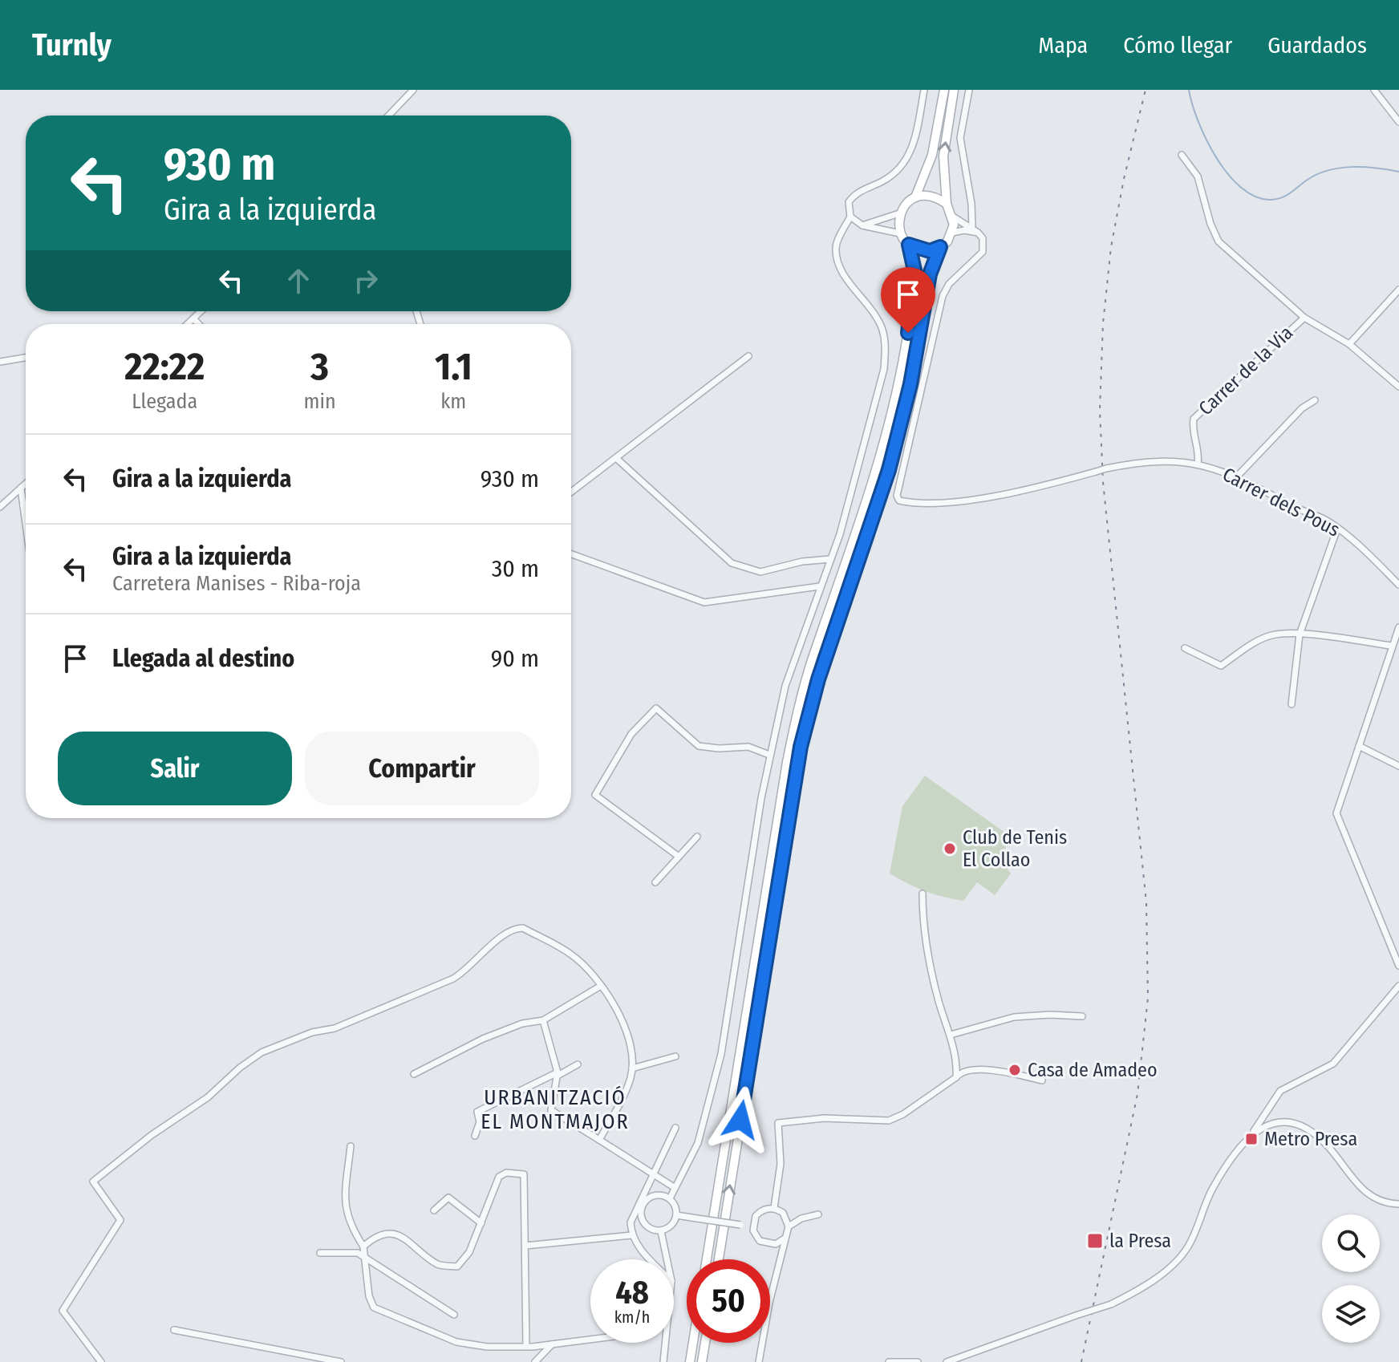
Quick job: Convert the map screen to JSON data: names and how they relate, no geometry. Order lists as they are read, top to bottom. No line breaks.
{"streets":{"street":["Carrer de la Via","Carrer dels Pous"]},"crossings":[["Carrer de la Via","Carrer dels Pous"]],"districts":["URBANITZACIÓ EL MONTMAJOR"],"places":{"other":["Club de Tenis El Collao","Casa de Amadeo"],"transit":["Metro Presa","la Presa"]},"page":{"header":"Turnly","nav":["Mapa","Cómo llegar","Guardados"],"turn":["930 m","Gira a la izquierda"],"eta":["22:22","Llegada","3","min","1.1","km"],"list":[{"name":"Gira a la izquierda","value":"930 m"},{"name":"Gira a la izquierda","note":"Carretera Manises - Riba-roja","value":"30 m"},{"name":"Llegada al destino","value":"90 m"}],"buttons":["Salir","Compartir"],"speed":"48 km/h","limit":"50"}}
